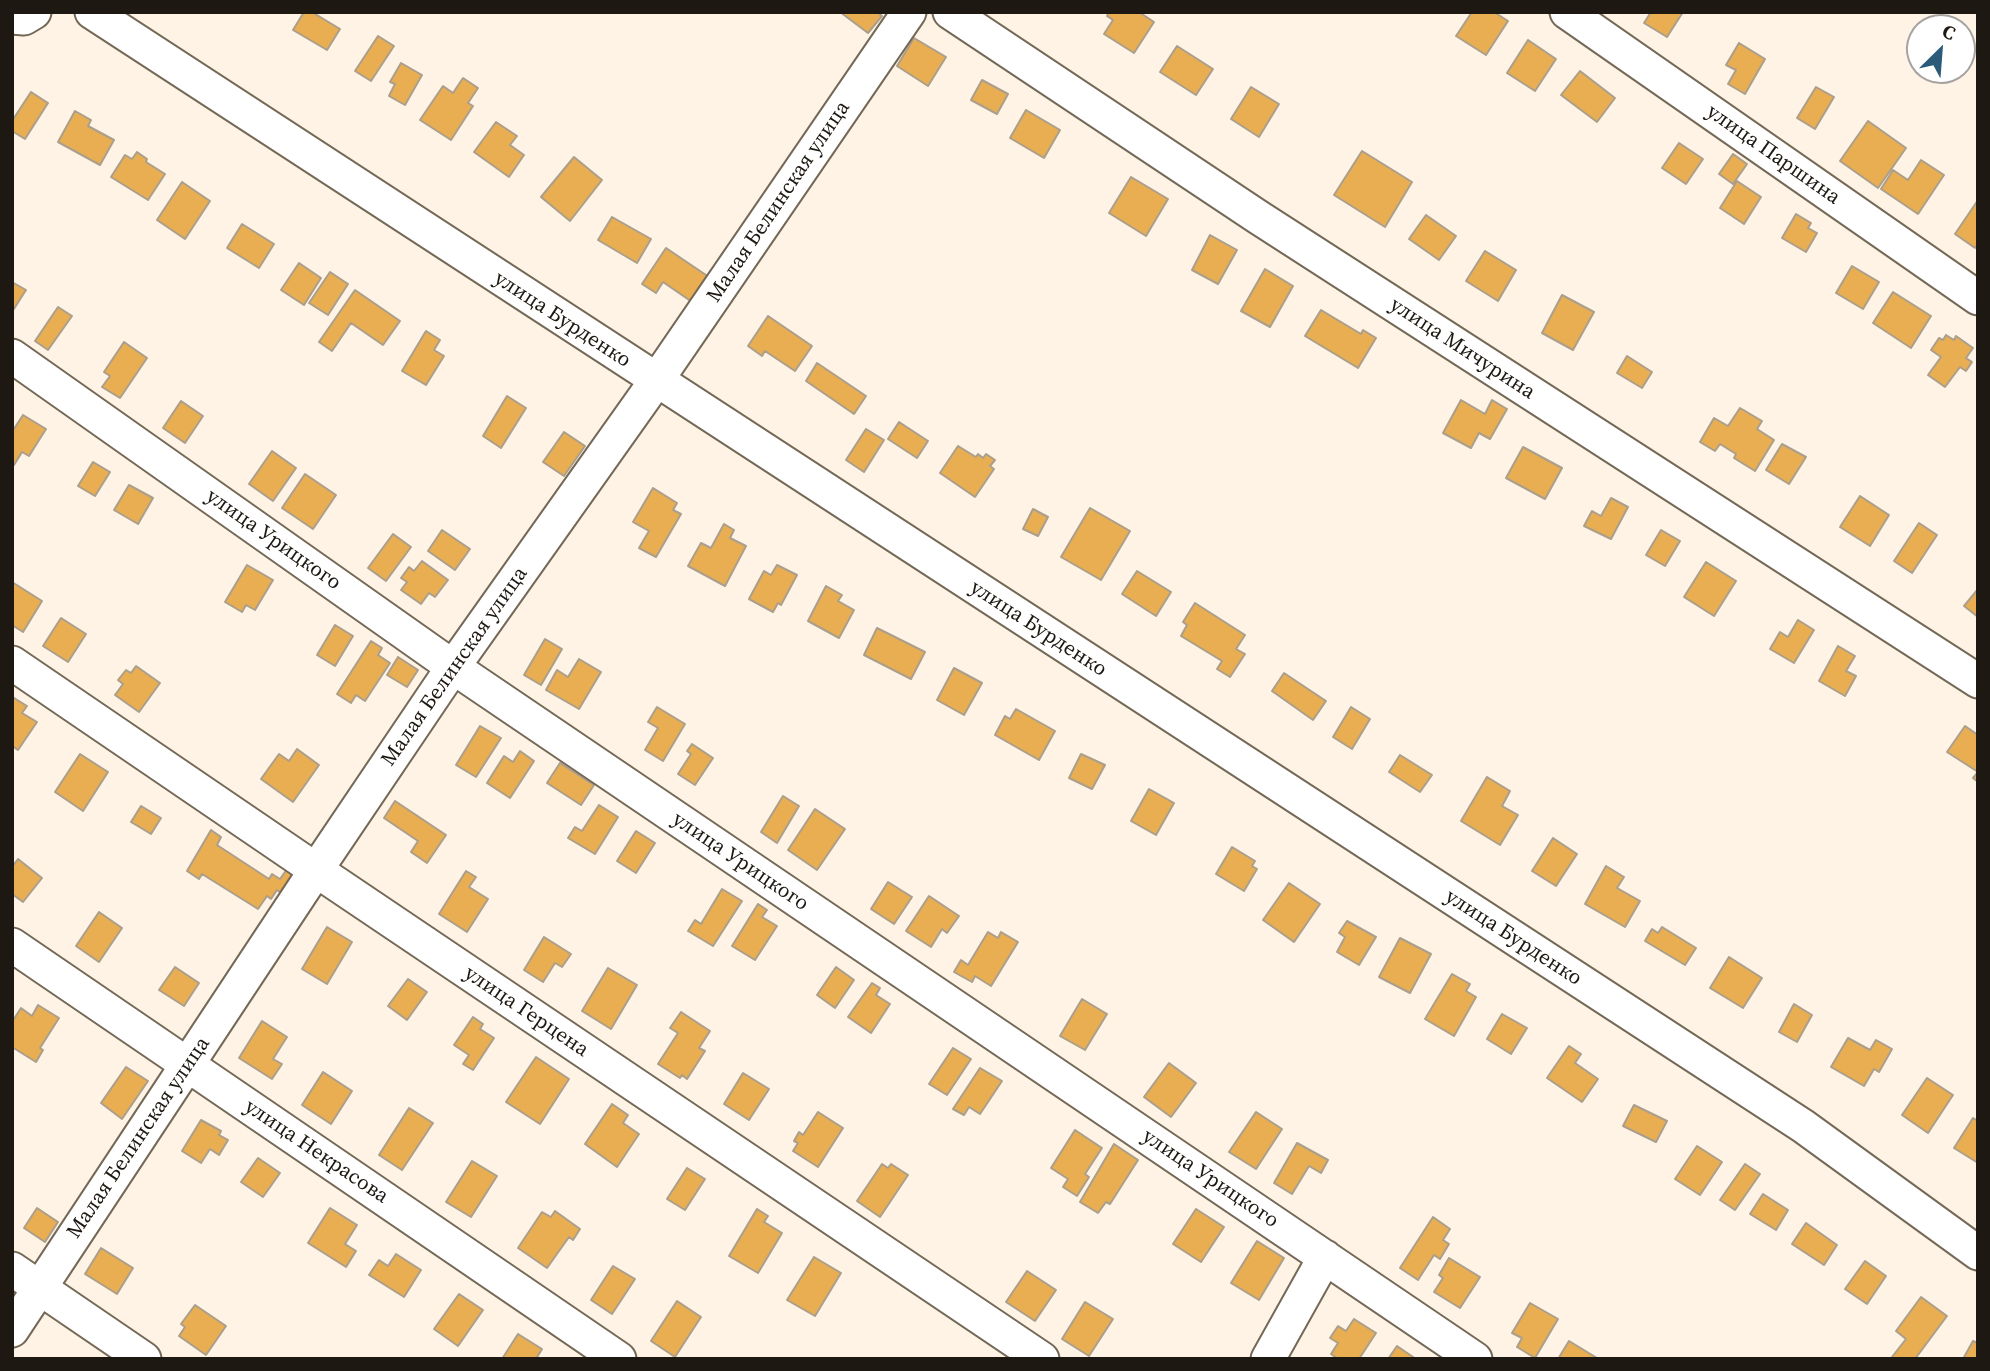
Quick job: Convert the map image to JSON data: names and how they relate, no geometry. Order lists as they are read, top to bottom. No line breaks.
{"streets":{"street":["улица Паршина","Малая Белинская улица","улица Бурденко","улица Мичурина","улица Урицкого","улица Герцена","улица Некрасова"]},"crossings":[["Малая Белинская улица","улица Бурденко"],["Малая Белинская улица","улица Урицкого"],["Малая Белинская улица","улица Герцена"],["Малая Белинская улица","улица Некрасова"]],"north":"top right"}
